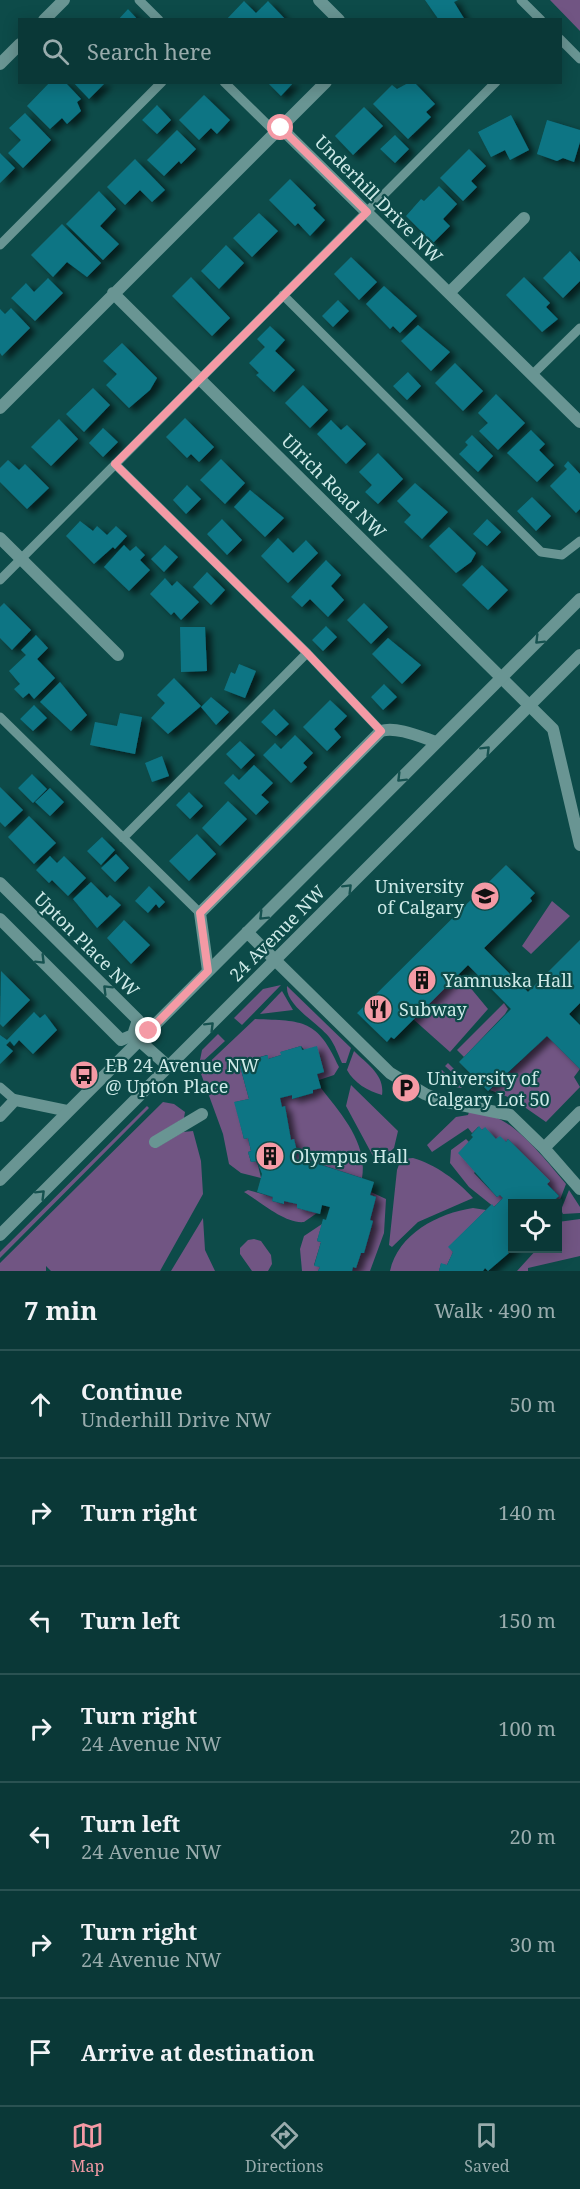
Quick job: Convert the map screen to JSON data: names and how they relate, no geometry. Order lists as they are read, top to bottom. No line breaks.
{"streets":{"street":["Underhill Drive NW","Ulrich Road NW","24 Avenue NW","Upton Place NW"]},"crossings":[["Ulrich Road NW","24 Avenue NW"],["24 Avenue NW","Upton Place NW"]],"places":{"school or university":["University of Calgary"],"building":["Yamnuska Hall","Olympus Hall"],"restaurant":["Subway"],"bus stop":["EB 24 Avenue NW @ Upton Place"],"parking":["University of Calgary Lot 50"]},"page":{"search":"Search here","heading":["7 min","Walk · 490 m"],"list":[["Continue","Underhill Drive NW","50 m"],["Turn right","140 m"],["Turn left","150 m"],["Turn right","24 Avenue NW","100 m"],["Turn left","24 Avenue NW","20 m"],["Turn right","24 Avenue NW","30 m"],"Arrive at destination"],"nav":["Map","Directions","Saved"]}}
